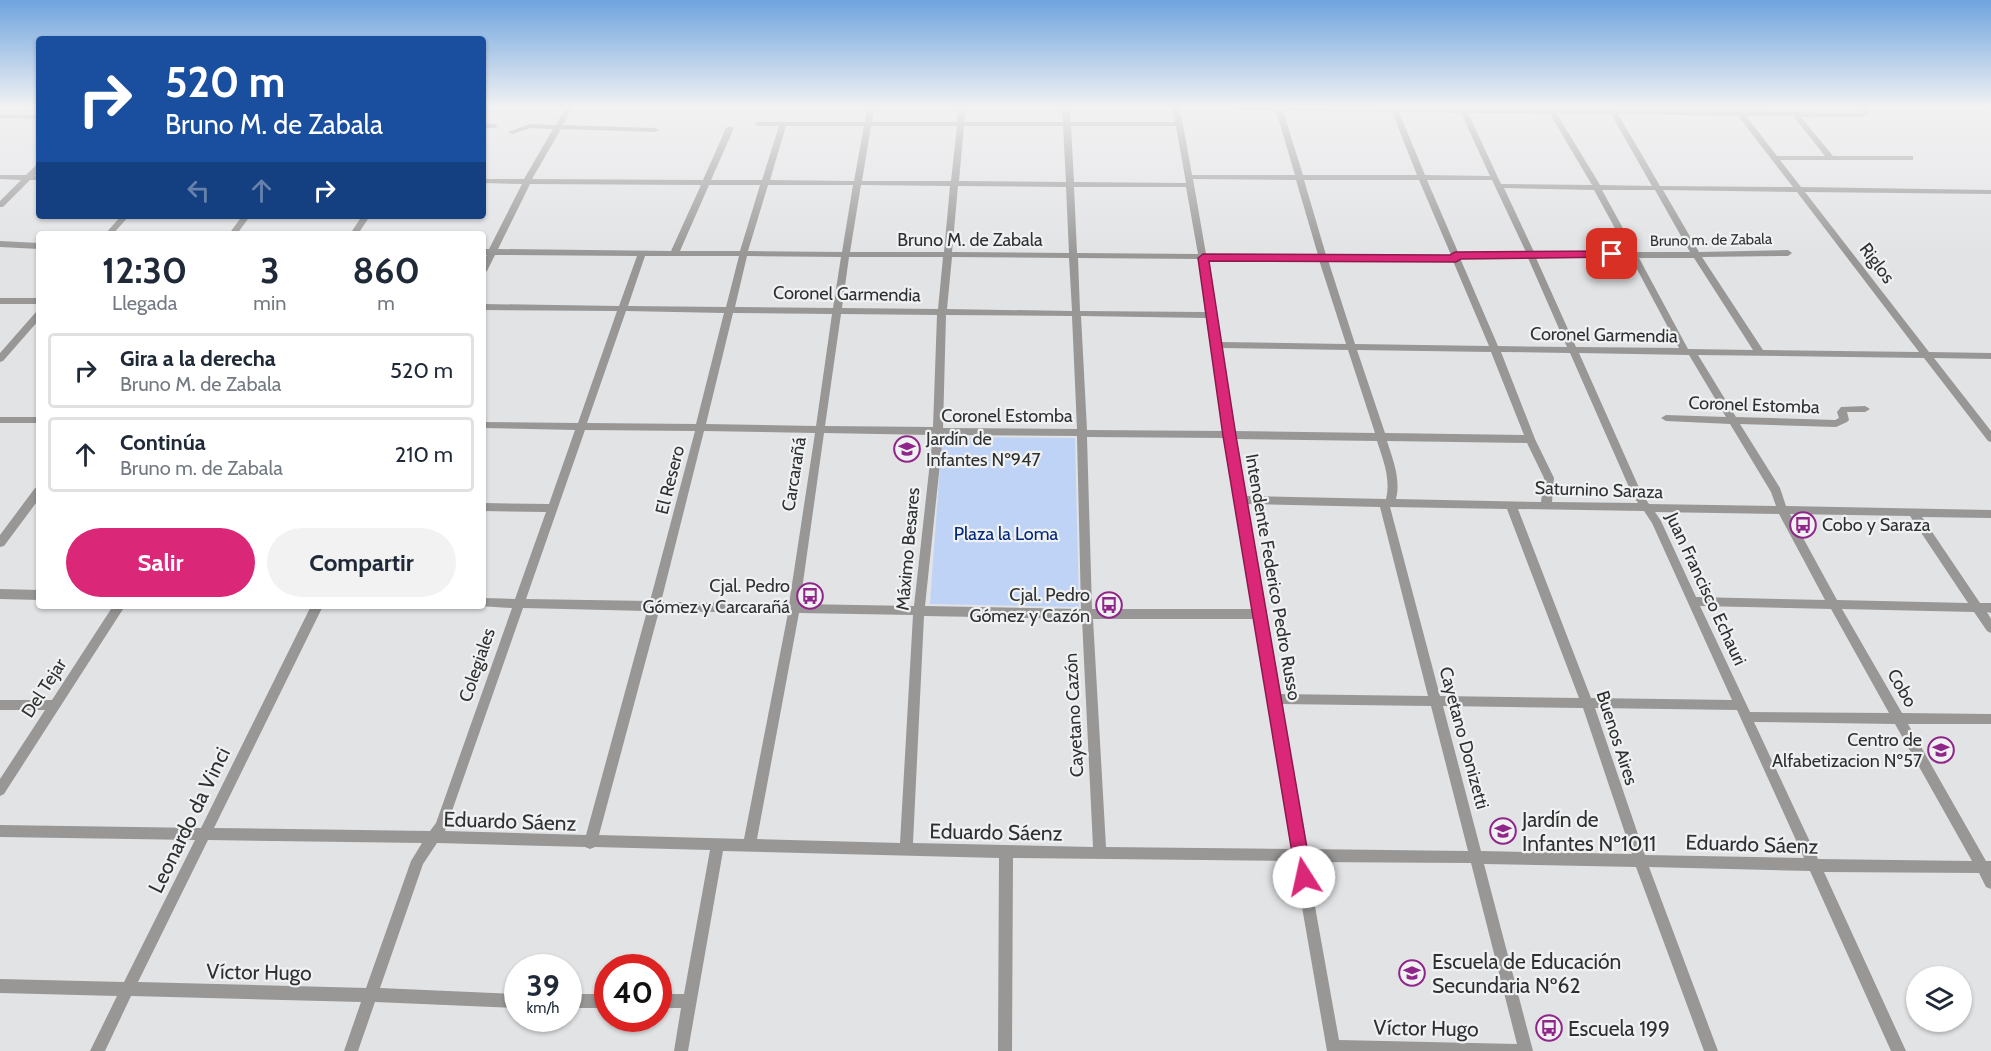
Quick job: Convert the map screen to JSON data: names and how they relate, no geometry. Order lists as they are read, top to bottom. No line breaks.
{"streets":{"street":["Bruno M. de Zabala","Bruno m. de Zabala","Riglos","Coronel Garmendia","Coronel Estomba","Carcarañá","El Resero","Saturnino Saraza","Máximo Besares","Intendente Federico Pedro Russo","Juan Francisco Echauri","Colegiales","Del Tejar","Cobo","Cayetano Cazón","Cayetano Donizetti","Buenos Aires","Leonardo da Vinci","Eduardo Sáenz","Víctor Hugo"]},"crossings":[["Bruno M. de Zabala","Bruno m. de Zabala"],["Bruno M. de Zabala","Carcarañá"],["Bruno M. de Zabala","El Resero"],["Bruno M. de Zabala","Máximo Besares"],["Bruno M. de Zabala","Intendente Federico Pedro Russo"],["Bruno M. de Zabala","Colegiales"],["Bruno M. de Zabala","Cayetano Cazón"],["Bruno M. de Zabala","Cayetano Donizetti"],["Bruno m. de Zabala","Juan Francisco Echauri"],["Bruno m. de Zabala","Cobo"],["Riglos","Coronel Garmendia"],["Coronel Garmendia","Carcarañá"],["Coronel Garmendia","El Resero"],["Coronel Garmendia","Máximo Besares"],["Coronel Garmendia","Intendente Federico Pedro Russo"],["Coronel Garmendia","Juan Francisco Echauri"],["Coronel Garmendia","Colegiales"],["Coronel Garmendia","Cobo"],["Coronel Garmendia","Cayetano Cazón"],["Coronel Garmendia","Cayetano Donizetti"],["Coronel Estomba","Carcarañá"],["Coronel Estomba","El Resero"],["Coronel Estomba","Máximo Besares"],["Coronel Estomba","Intendente Federico Pedro Russo"],["Coronel Estomba","Colegiales"],["Coronel Estomba","Cobo"],["Coronel Estomba","Cayetano Cazón"],["Coronel Estomba","Cayetano Donizetti"],["Carcarañá","Eduardo Sáenz"],["El Resero","Eduardo Sáenz"],["Saturnino Saraza","Intendente Federico Pedro Russo"],["Saturnino Saraza","Juan Francisco Echauri"],["Saturnino Saraza","Cobo"],["Saturnino Saraza","Cayetano Donizetti"],["Saturnino Saraza","Buenos Aires"],["Máximo Besares","Eduardo Sáenz"],["Intendente Federico Pedro Russo","Eduardo Sáenz"],["Intendente Federico Pedro Russo","Víctor Hugo"],["Juan Francisco Echauri","Eduardo Sáenz"],["Colegiales","Eduardo Sáenz"],["Colegiales","Víctor Hugo"],["Cobo","Eduardo Sáenz"],["Cayetano Cazón","Eduardo Sáenz"],["Cayetano Donizetti","Eduardo Sáenz"],["Buenos Aires","Eduardo Sáenz"],["Leonardo da Vinci","Eduardo Sáenz"],["Leonardo da Vinci","Víctor Hugo"]],"parks":["Plaza la Loma"],"places":{"school or university":["Jardín de Infantes Nº947","Centro de Alfabetizacion Nº57","Jardín de Infantes Nº1011","Escuela de Educación Secundaria Nº62"],"bus stop":["Cobo y Saraza","Cjal. Pedro Gómez y Carcarañá","Cjal. Pedro Gómez y Cazón","Escuela 199"]},"page":{"turn":["520 m","Bruno M. de Zabala"],"eta":["12:30","Llegada","3","min","860","m"],"list":[{"name":"Gira a la derecha","note":"Bruno M. de Zabala","value":"520 m"},{"name":"Continúa","note":"Bruno m. de Zabala","value":"210 m"}],"buttons":["Salir","Compartir"],"speed":"39 km/h","limit":"40"}}
